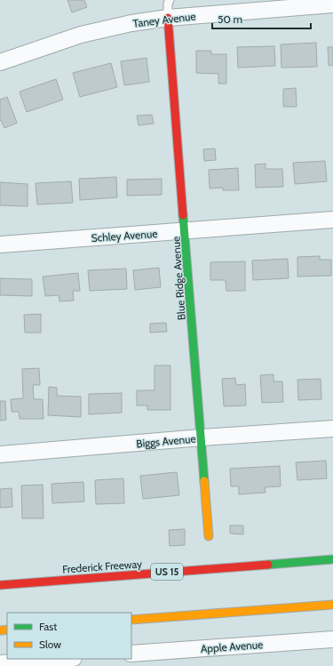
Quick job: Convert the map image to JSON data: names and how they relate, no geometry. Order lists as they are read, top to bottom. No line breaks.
{"streets":{"main road":["Blue Ridge Avenue","Frederick Freeway","US 15"],"street":["Taney Avenue","Schley Avenue","Biggs Avenue","Apple Avenue"]},"crossings":[["Taney Avenue","Blue Ridge Avenue"],["Schley Avenue","Blue Ridge Avenue"],["Blue Ridge Avenue","Biggs Avenue"]],"legend":["Fast","Slow"],"scale_bar":"50 m"}
